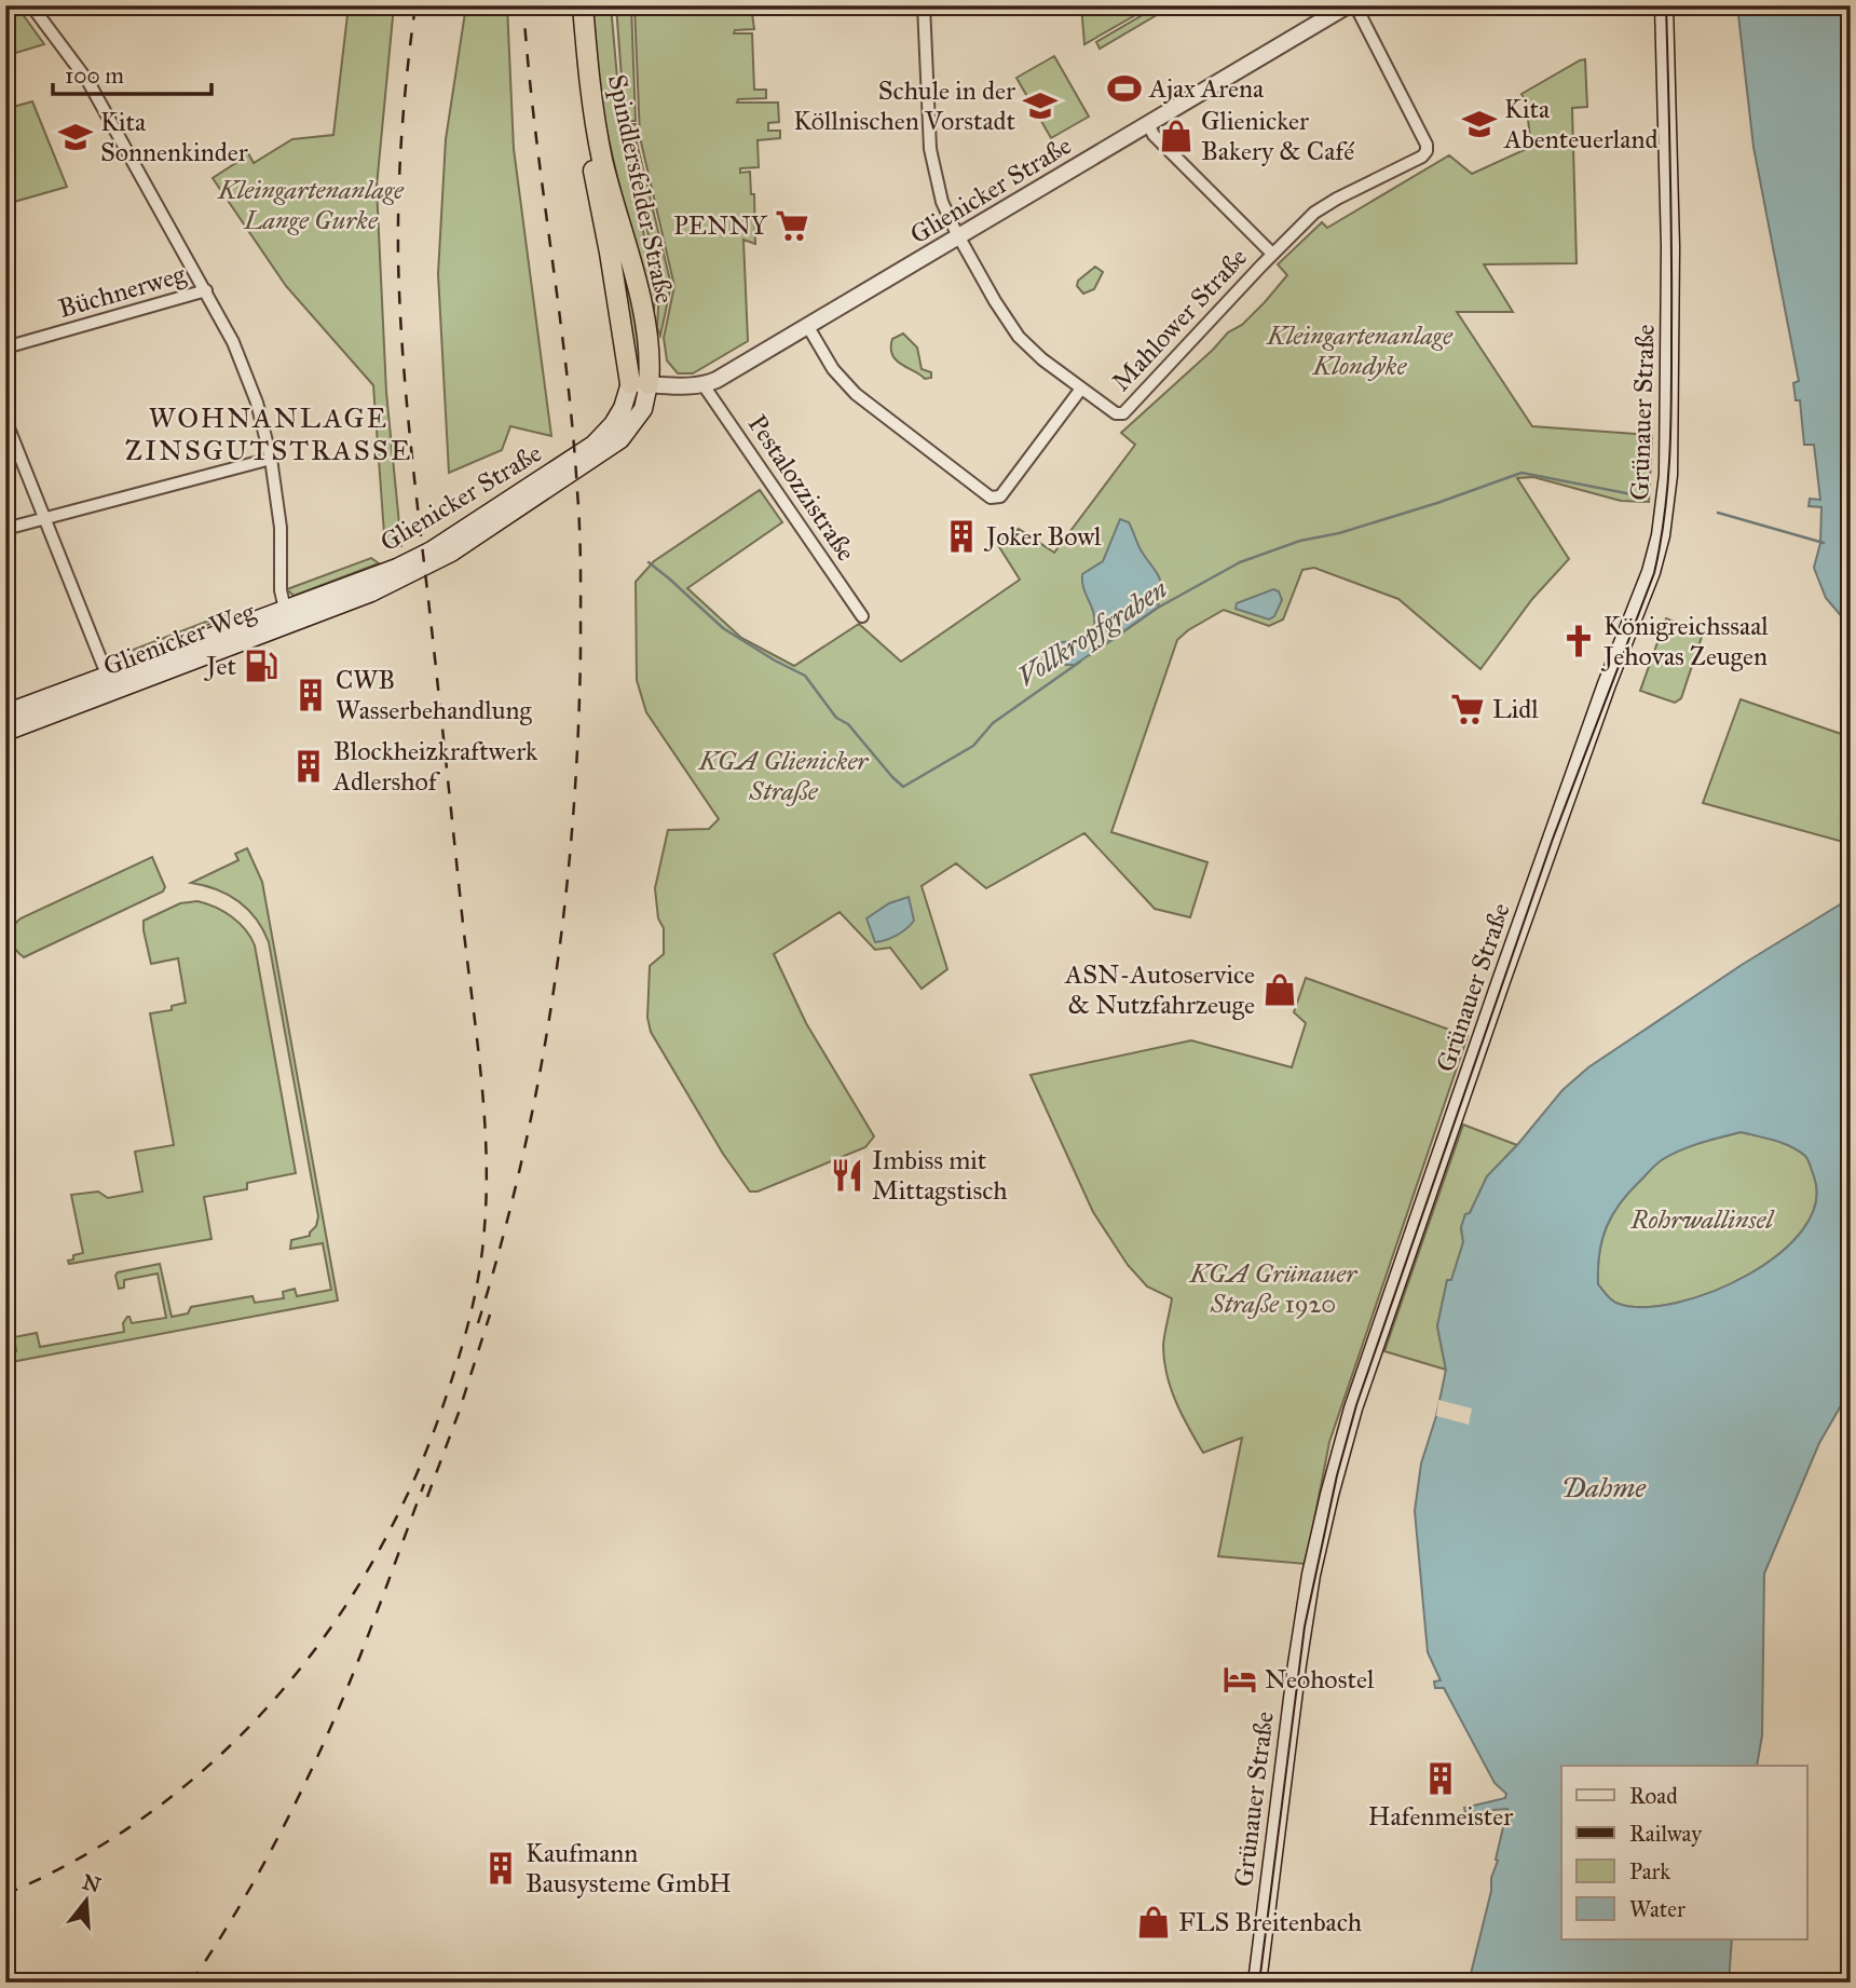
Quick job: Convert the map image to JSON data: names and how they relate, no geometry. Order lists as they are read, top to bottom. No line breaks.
{"streets":{"highway":["Spindlersfelder Straße"],"main road":["Glienicker Straße","Grünauer Straße","Glienicker Weg"],"street":["Büchnerweg","Mahlower Straße","Pestalozzistraße"]},"crossings":[["Spindlersfelder Straße","Glienicker Straße"],["Glienicker Straße","Mahlower Straße"],["Glienicker Straße","Pestalozzistraße"],["Glienicker Straße","Glienicker Weg"]],"districts":["WOHNANLAGE ZINSGUTSTRASSE"],"water":["Vollkropfgraben","Dahme"],"parks":["Kleingartenanlage Lange Gurke","Kleingartenanlage Klondyke","KGA Glienicker Straße","Rohrwallinsel","KGA Grünauer Straße 1920"],"places":{"sports":["Ajax Arena"],"school or university":["Schule in der Köllnischen Vorstadt","Kita Abenteuerland","Kita Sonnenkinder"],"shop":["Glienicker Bakery & Café","ASN-Autoservice & Nutzfahrzeuge","FLS Breitenbach"],"supermarket":["PENNY","Lidl"],"building":["Joker Bowl","CWB Wasserbehandlung","Blockheizkraftwerk Adlershof","Hafenmeister","Kaufmann Bausysteme GmbH"],"church":["Königreichssaal Jehovas Zeugen"],"fuel station":["Jet"],"restaurant":["Imbiss mit Mittagstisch"],"hotel":["Neohostel"]},"legend":["Road","Railway","Park","Water"],"scale_bar":"100 m","north":"top"}
